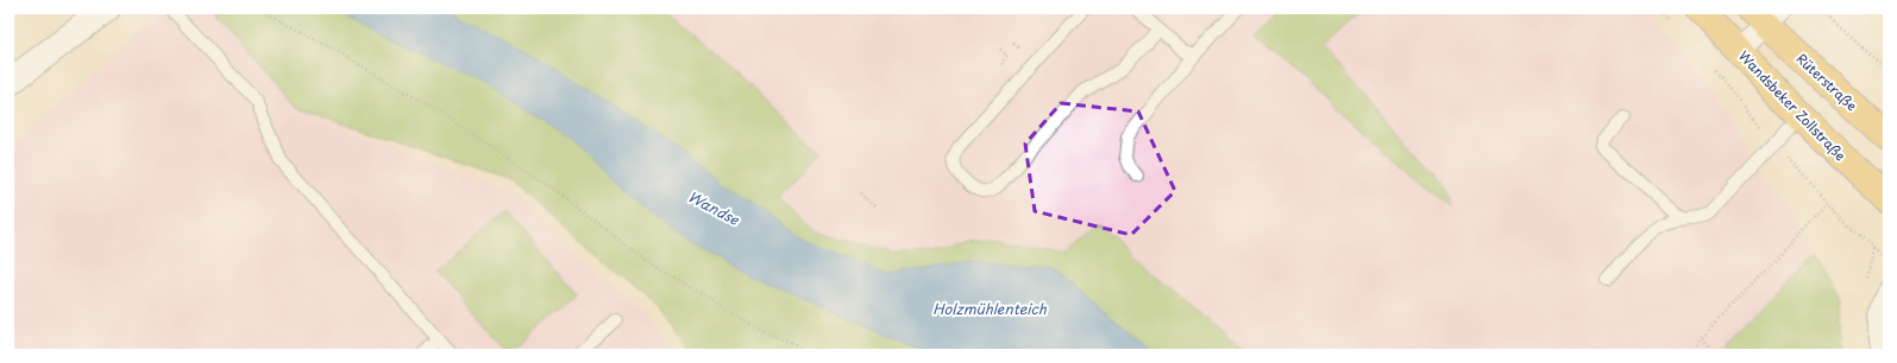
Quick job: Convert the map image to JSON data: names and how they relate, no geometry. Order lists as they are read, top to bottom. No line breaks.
{"streets":{"main road":["Rüterstraße","Wandsbeker Zollstraße"]},"water":["Wandse","Holzmühlenteich"]}
